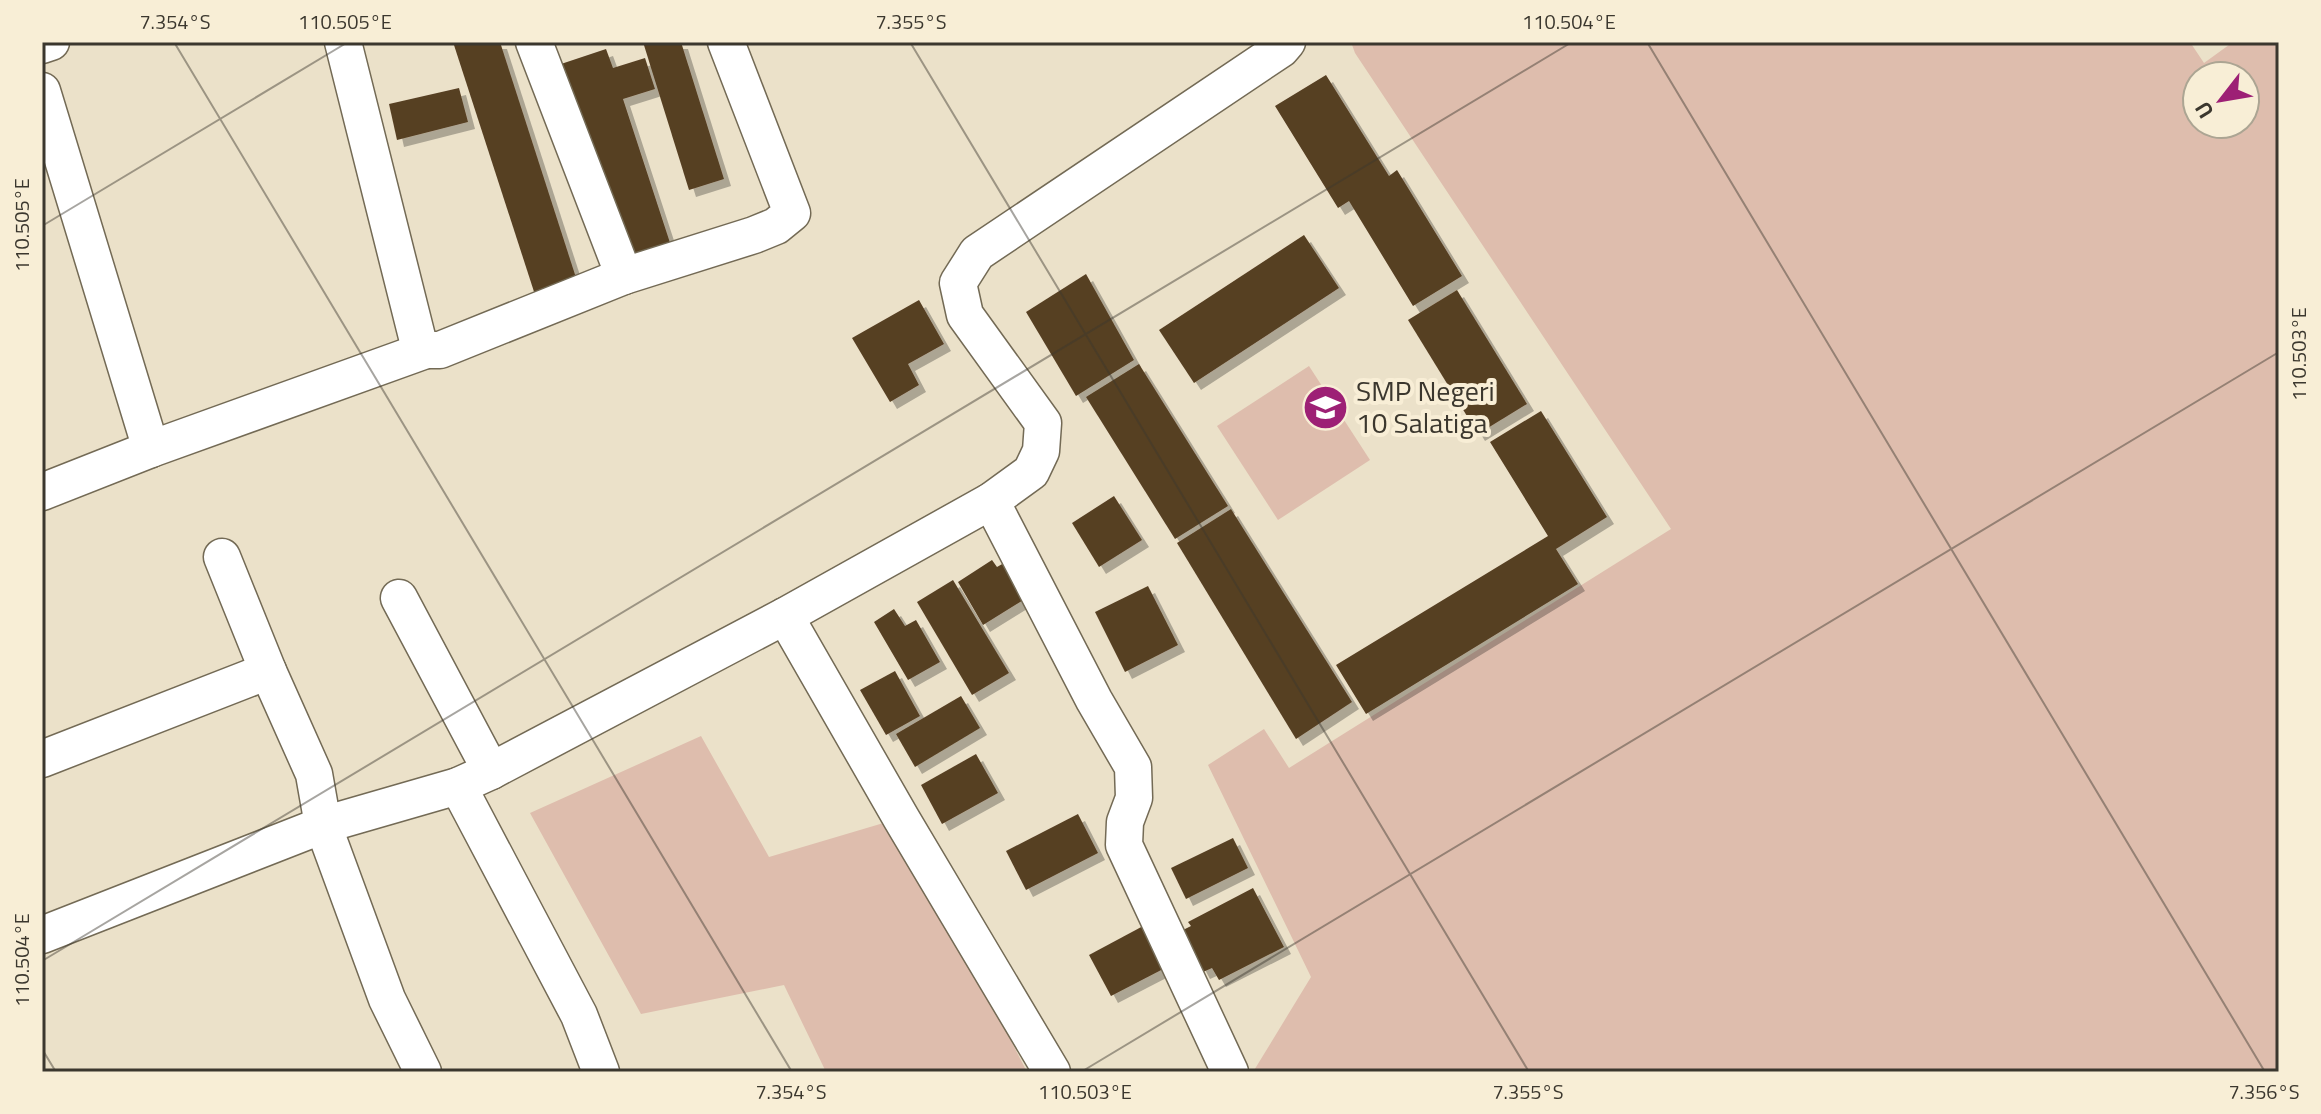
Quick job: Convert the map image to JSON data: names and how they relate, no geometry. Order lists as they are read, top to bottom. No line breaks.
{"places":{"school or university":["SMP Negeri 10 Salatiga"]},"north":"bottom left","coordinates":["7.354°S","110.505°E","7.355°S","110.504°E","110.503°E","7.356°S"]}
